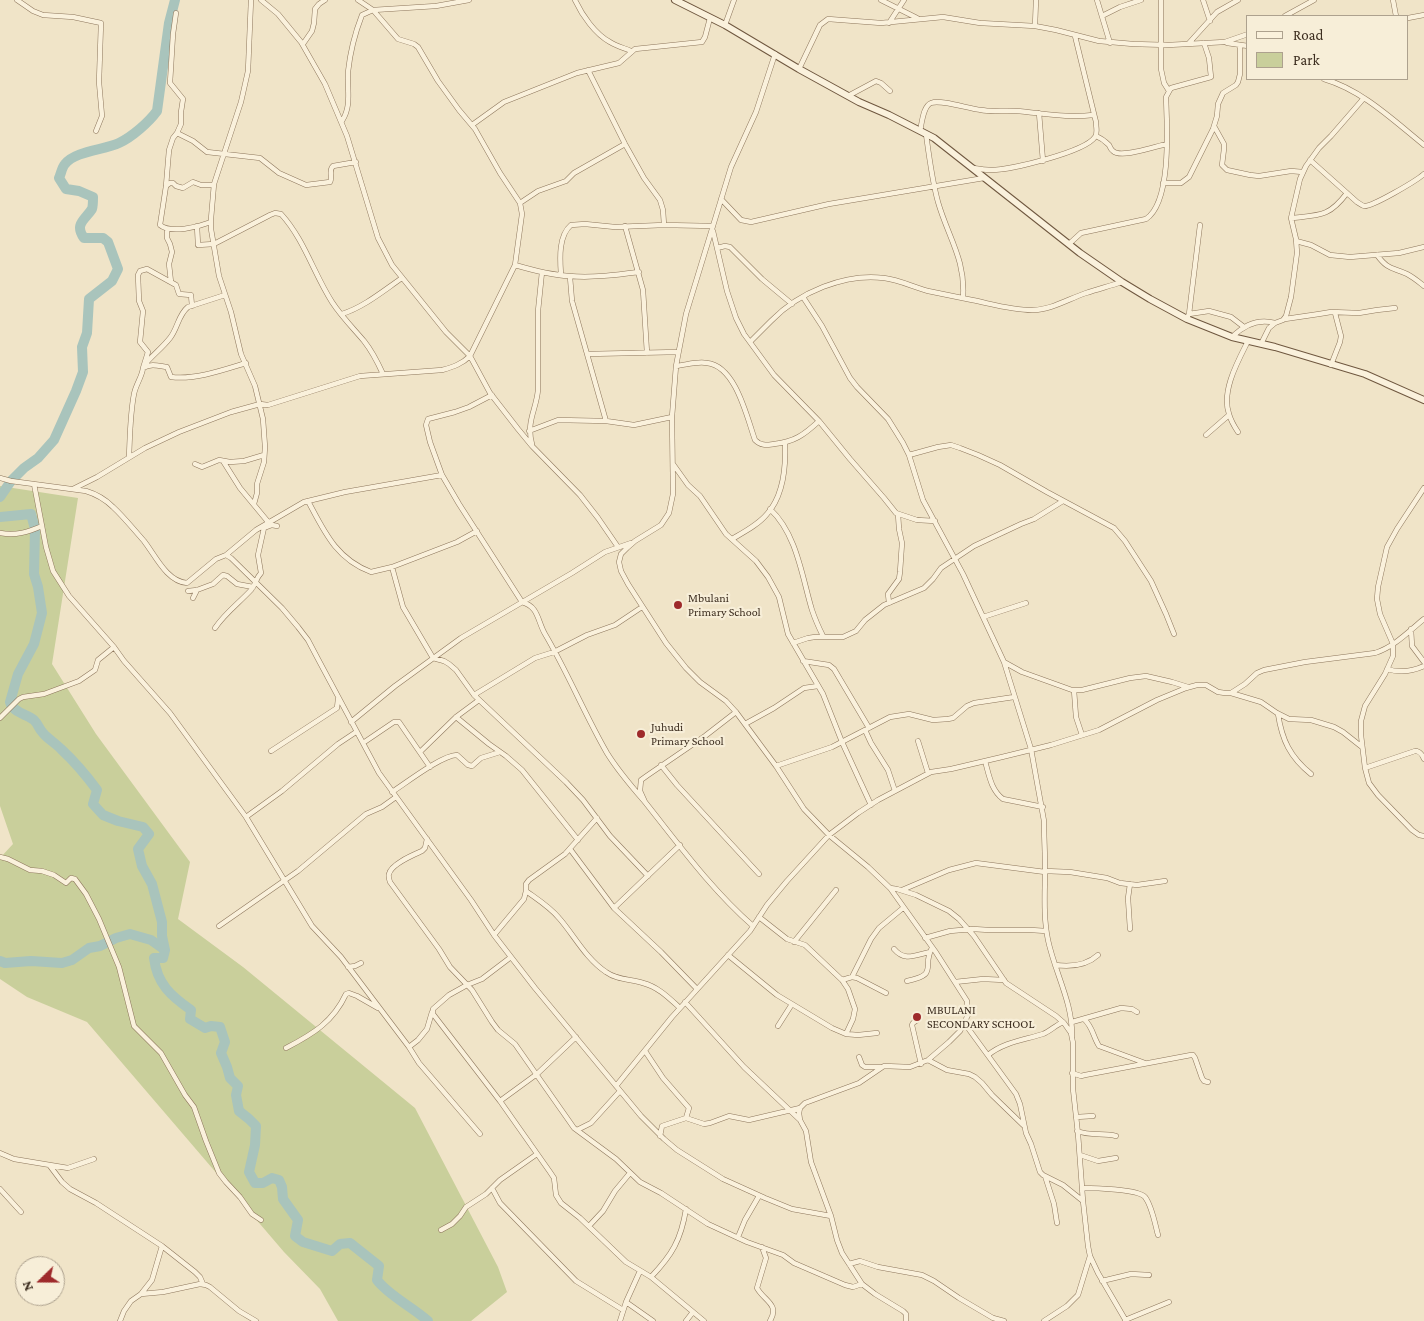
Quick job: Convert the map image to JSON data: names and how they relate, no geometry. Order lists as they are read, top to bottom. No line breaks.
{"places":["Mbulani Primary School","Juhudi Primary School","MBULANI SECONDARY SCHOOL"],"legend":["Road","Park"],"north":"left"}
